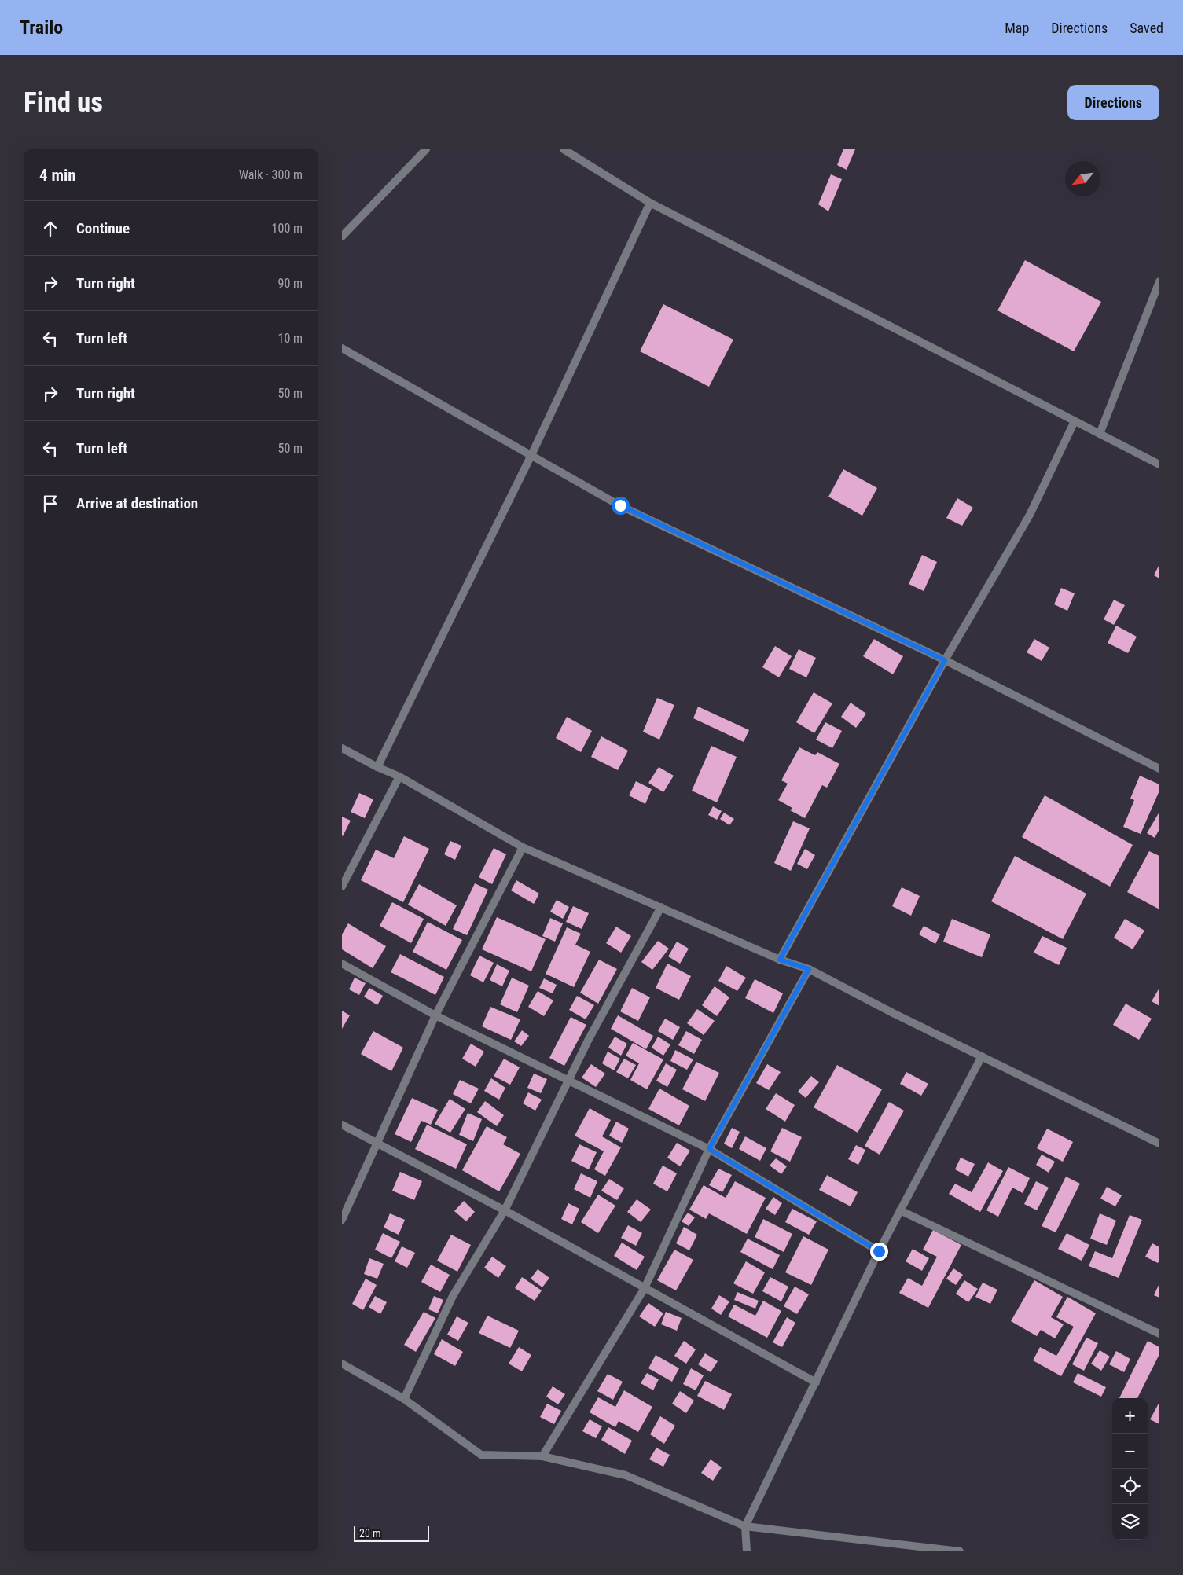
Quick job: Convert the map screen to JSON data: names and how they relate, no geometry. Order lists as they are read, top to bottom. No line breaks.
{"scale_bar":"20 m","north":"bottom left","page":{"header":"Trailo","nav":["Map","Directions","Saved"],"buttons":"Directions","title":"Find us","heading":["4 min","Walk · 300 m"],"list":[["Continue","100 m"],["Turn right","90 m"],["Turn left","10 m"],["Turn right","50 m"],["Turn left","50 m"],"Arrive at destination"],"map_buttons":["+","−"],"scale":"20 m"}}
